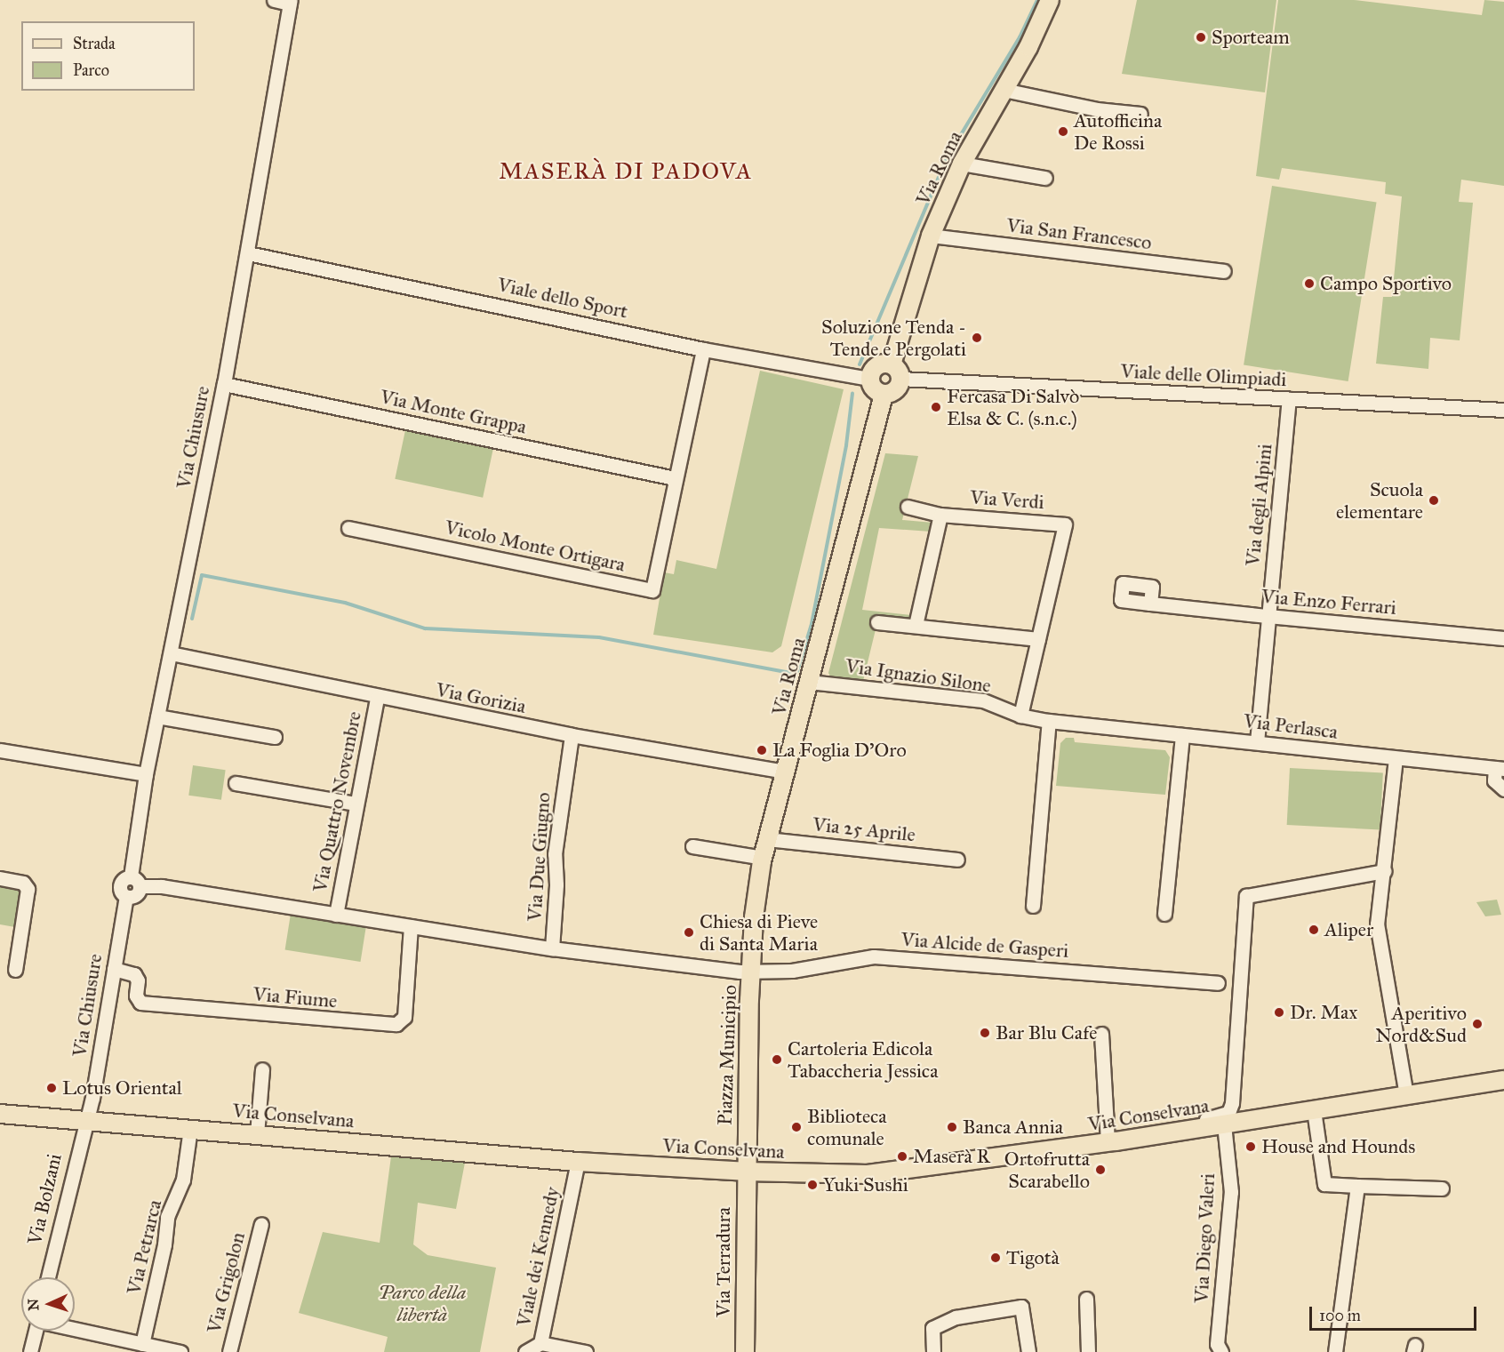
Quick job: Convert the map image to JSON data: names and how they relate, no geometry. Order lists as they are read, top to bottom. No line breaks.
{"streets":{"main road":["Via Roma","Piazza Municipio","Via Conselvana","Via Terradura"],"street":["Via San Francesco","Viale dello Sport","Viale delle Olimpiadi","Via Monte Grappa","Via Chiusure","Via Verdi","Via degli Alpini","Vicolo Monte Ortigara","Via Enzo Ferrari","Via Ignazio Silone","Via Gorizia","Via Perlasca","Via Quattro Novembre","Via 25 Aprile","Via Due Giugno","Via Alcide de Gasperi","Via Fiume","Via Bolzani","Via Diego Valeri","Via Petrarca","Viale dei Kennedy","Via Grigolon"]},"crossings":[["Via Roma","Via San Francesco"],["Via Roma","Viale dello Sport"],["Via Roma","Viale delle Olimpiadi"],["Via Roma","Via Ignazio Silone"],["Via Roma","Via Gorizia"],["Via Roma","Via 25 Aprile"],["Via Roma","Via Alcide de Gasperi"],["Via Roma","Piazza Municipio"],["Viale dello Sport","Viale delle Olimpiadi"],["Viale dello Sport","Via Chiusure"],["Viale delle Olimpiadi","Via degli Alpini"],["Via Monte Grappa","Via Chiusure"],["Via Monte Grappa","Vicolo Monte Ortigara"],["Via Chiusure","Via Gorizia"],["Via Chiusure","Via Fiume"],["Via Chiusure","Via Conselvana"],["Via Chiusure","Via Bolzani"],["Via Verdi","Via Ignazio Silone"],["Via Verdi","Via Perlasca"],["Via degli Alpini","Via Enzo Ferrari"],["Via degli Alpini","Via Perlasca"],["Via Ignazio Silone","Via Perlasca"],["Via Gorizia","Via Quattro Novembre"],["Via Gorizia","Via Due Giugno"],["Via Alcide de Gasperi","Piazza Municipio"],["Piazza Municipio","Via Conselvana"],["Piazza Municipio","Via Terradura"],["Via Conselvana","Via Bolzani"],["Via Conselvana","Via Diego Valeri"],["Via Conselvana","Via Petrarca"],["Via Conselvana","Viale dei Kennedy"],["Via Conselvana","Via Terradura"]],"districts":["MASERÀ DI PADOVA"],"parks":["Parco della libertà"],"places":["Sporteam","Autofficina De Rossi","Campo Sportivo","Soluzione Tenda - Tende e Pergolati","Fercasa Di Salvò Elsa & C. (s.n.c.)","Scuola elementare","La Foglia D'Oro","Aliper","Chiesa di Pieve di Santa Maria","Dr. Max","Aperitivo Nord&Sud","Bar Blu Cafe","Cartoleria Edicola Tabaccheria Jessica","Lotus Oriental","Biblioteca comunale","Banca Annia","House and Hounds","Maserà R","Ortofrutta Scarabello","Yuki Sushi","Tigotà"],"legend":["Strada","Parco"],"scale_bar":"100 m","north":"left"}
